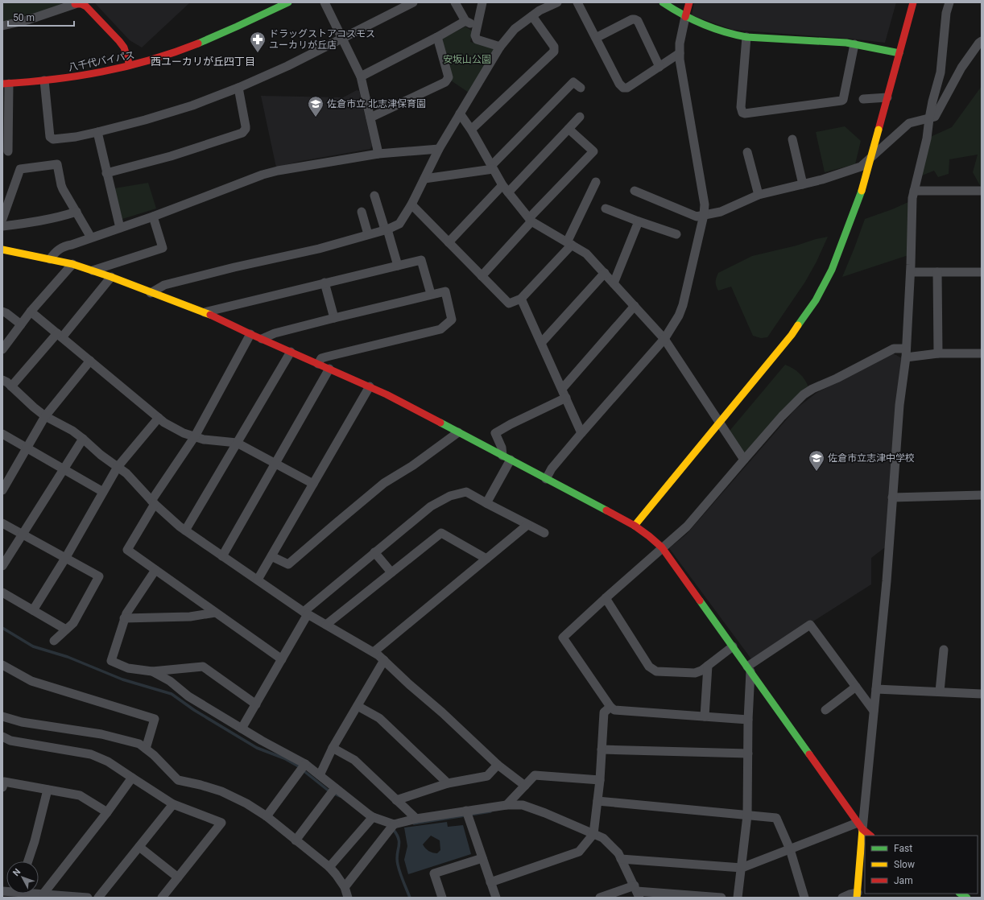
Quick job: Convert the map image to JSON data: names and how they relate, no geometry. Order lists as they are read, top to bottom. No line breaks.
{"streets":{"main road":["八千代バイパス"]},"districts":["西ユーカリが丘四丁目"],"parks":["安坂山公園"],"places":{"pharmacy":["ドラッグストアコスモス ユーカリが丘店"],"school or university":["佐倉市立 北志津保育園","佐倉市立志津中学校"]},"legend":["Fast","Slow","Jam"],"scale_bar":"50 m","north":"top left"}
